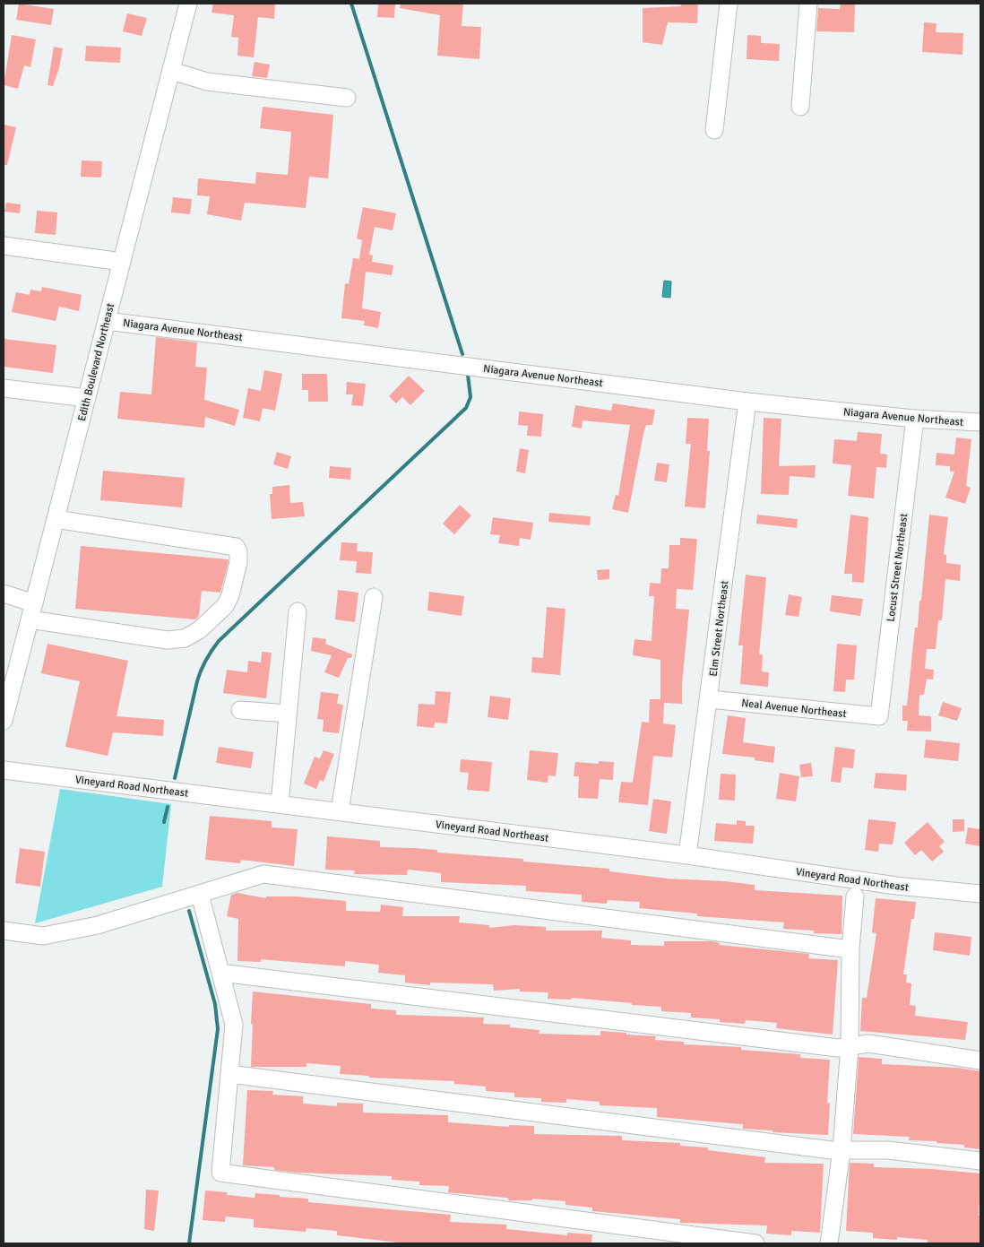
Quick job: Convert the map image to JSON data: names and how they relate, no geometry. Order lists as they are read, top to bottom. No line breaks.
{"streets":{"street":["Niagara Avenue Northeast","Edith Boulevard Northeast","Locust Street Northeast","Elm Street Northeast","Neal Avenue Northeast","Vineyard Road Northeast"]},"crossings":[["Niagara Avenue Northeast","Edith Boulevard Northeast"],["Niagara Avenue Northeast","Locust Street Northeast"],["Niagara Avenue Northeast","Elm Street Northeast"],["Locust Street Northeast","Neal Avenue Northeast"],["Elm Street Northeast","Neal Avenue Northeast"],["Elm Street Northeast","Vineyard Road Northeast"]]}
